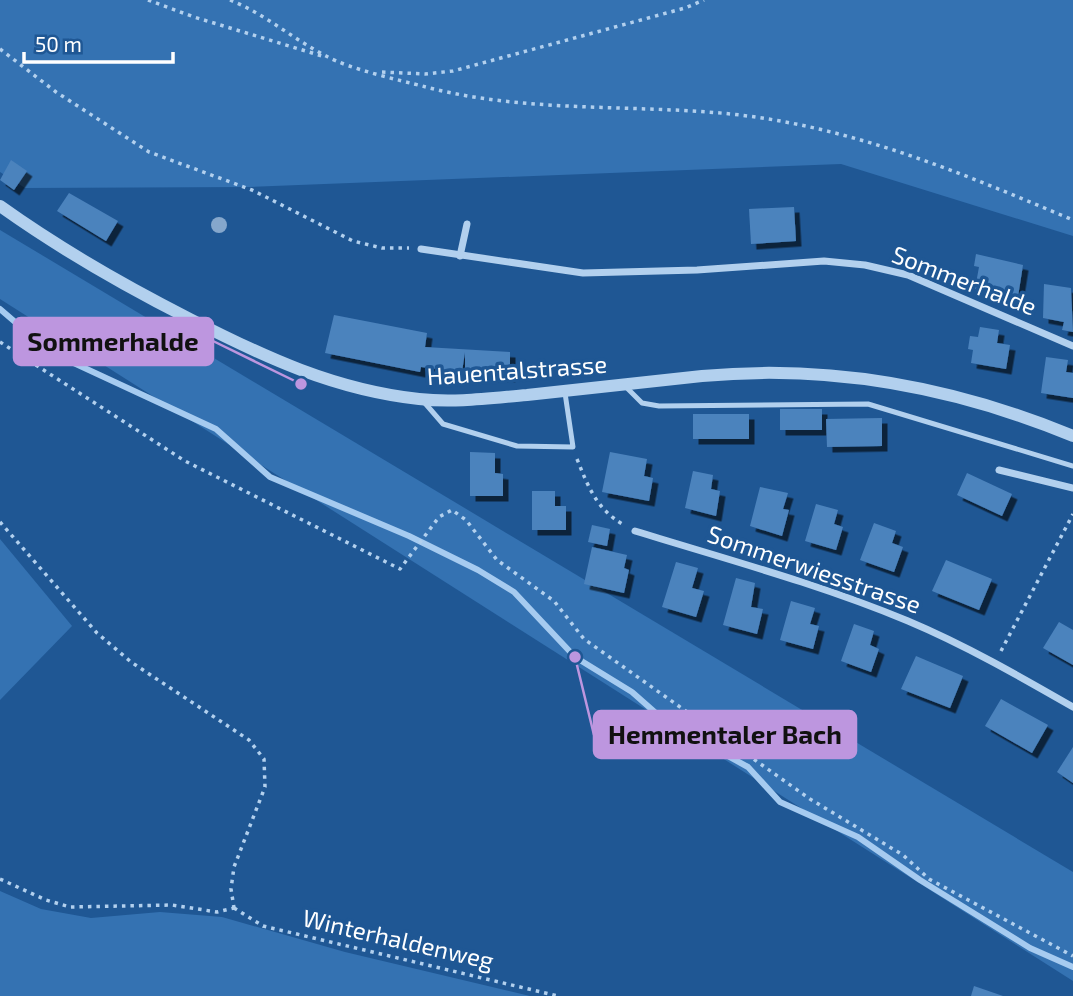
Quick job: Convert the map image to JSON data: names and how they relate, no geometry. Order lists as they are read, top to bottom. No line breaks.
{"streets":{"street":["Sommerhalde","Hauentalstrasse","Sommerwiesstrasse"],"path":["Winterhaldenweg"]},"places":["Sommerhalde","Hemmentaler Bach"],"scale_bar":"50 m"}
